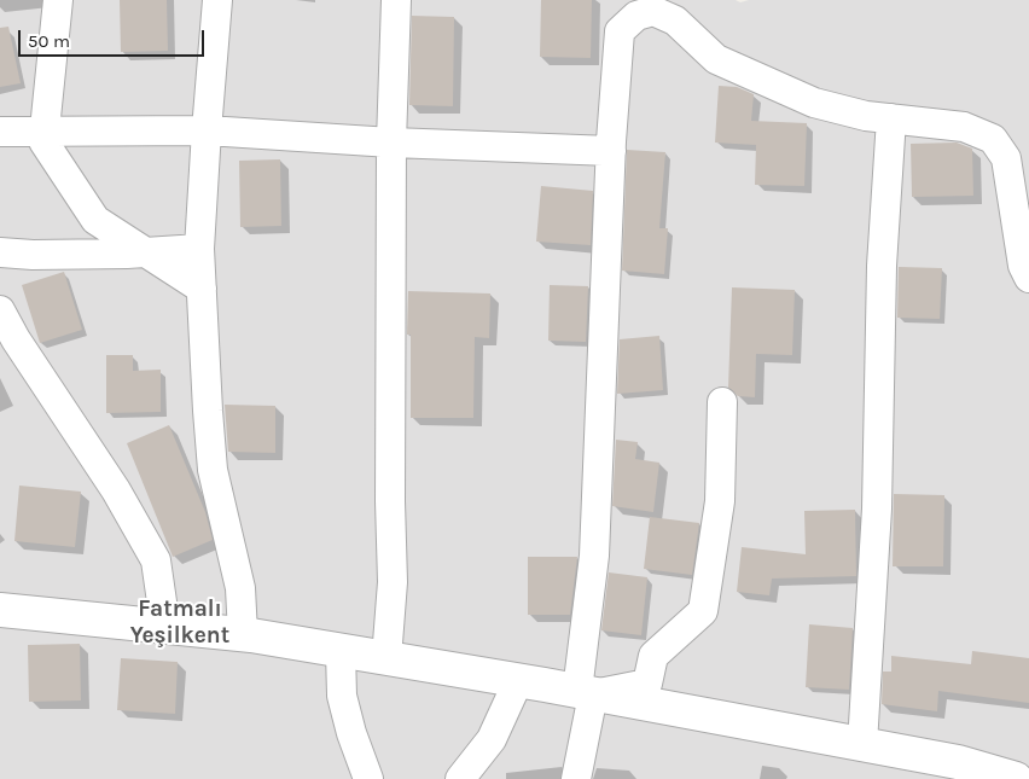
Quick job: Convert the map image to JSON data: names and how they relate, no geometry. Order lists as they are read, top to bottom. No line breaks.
{"districts":["Fatmalı Yeşilkent"],"scale_bar":"50 m"}
